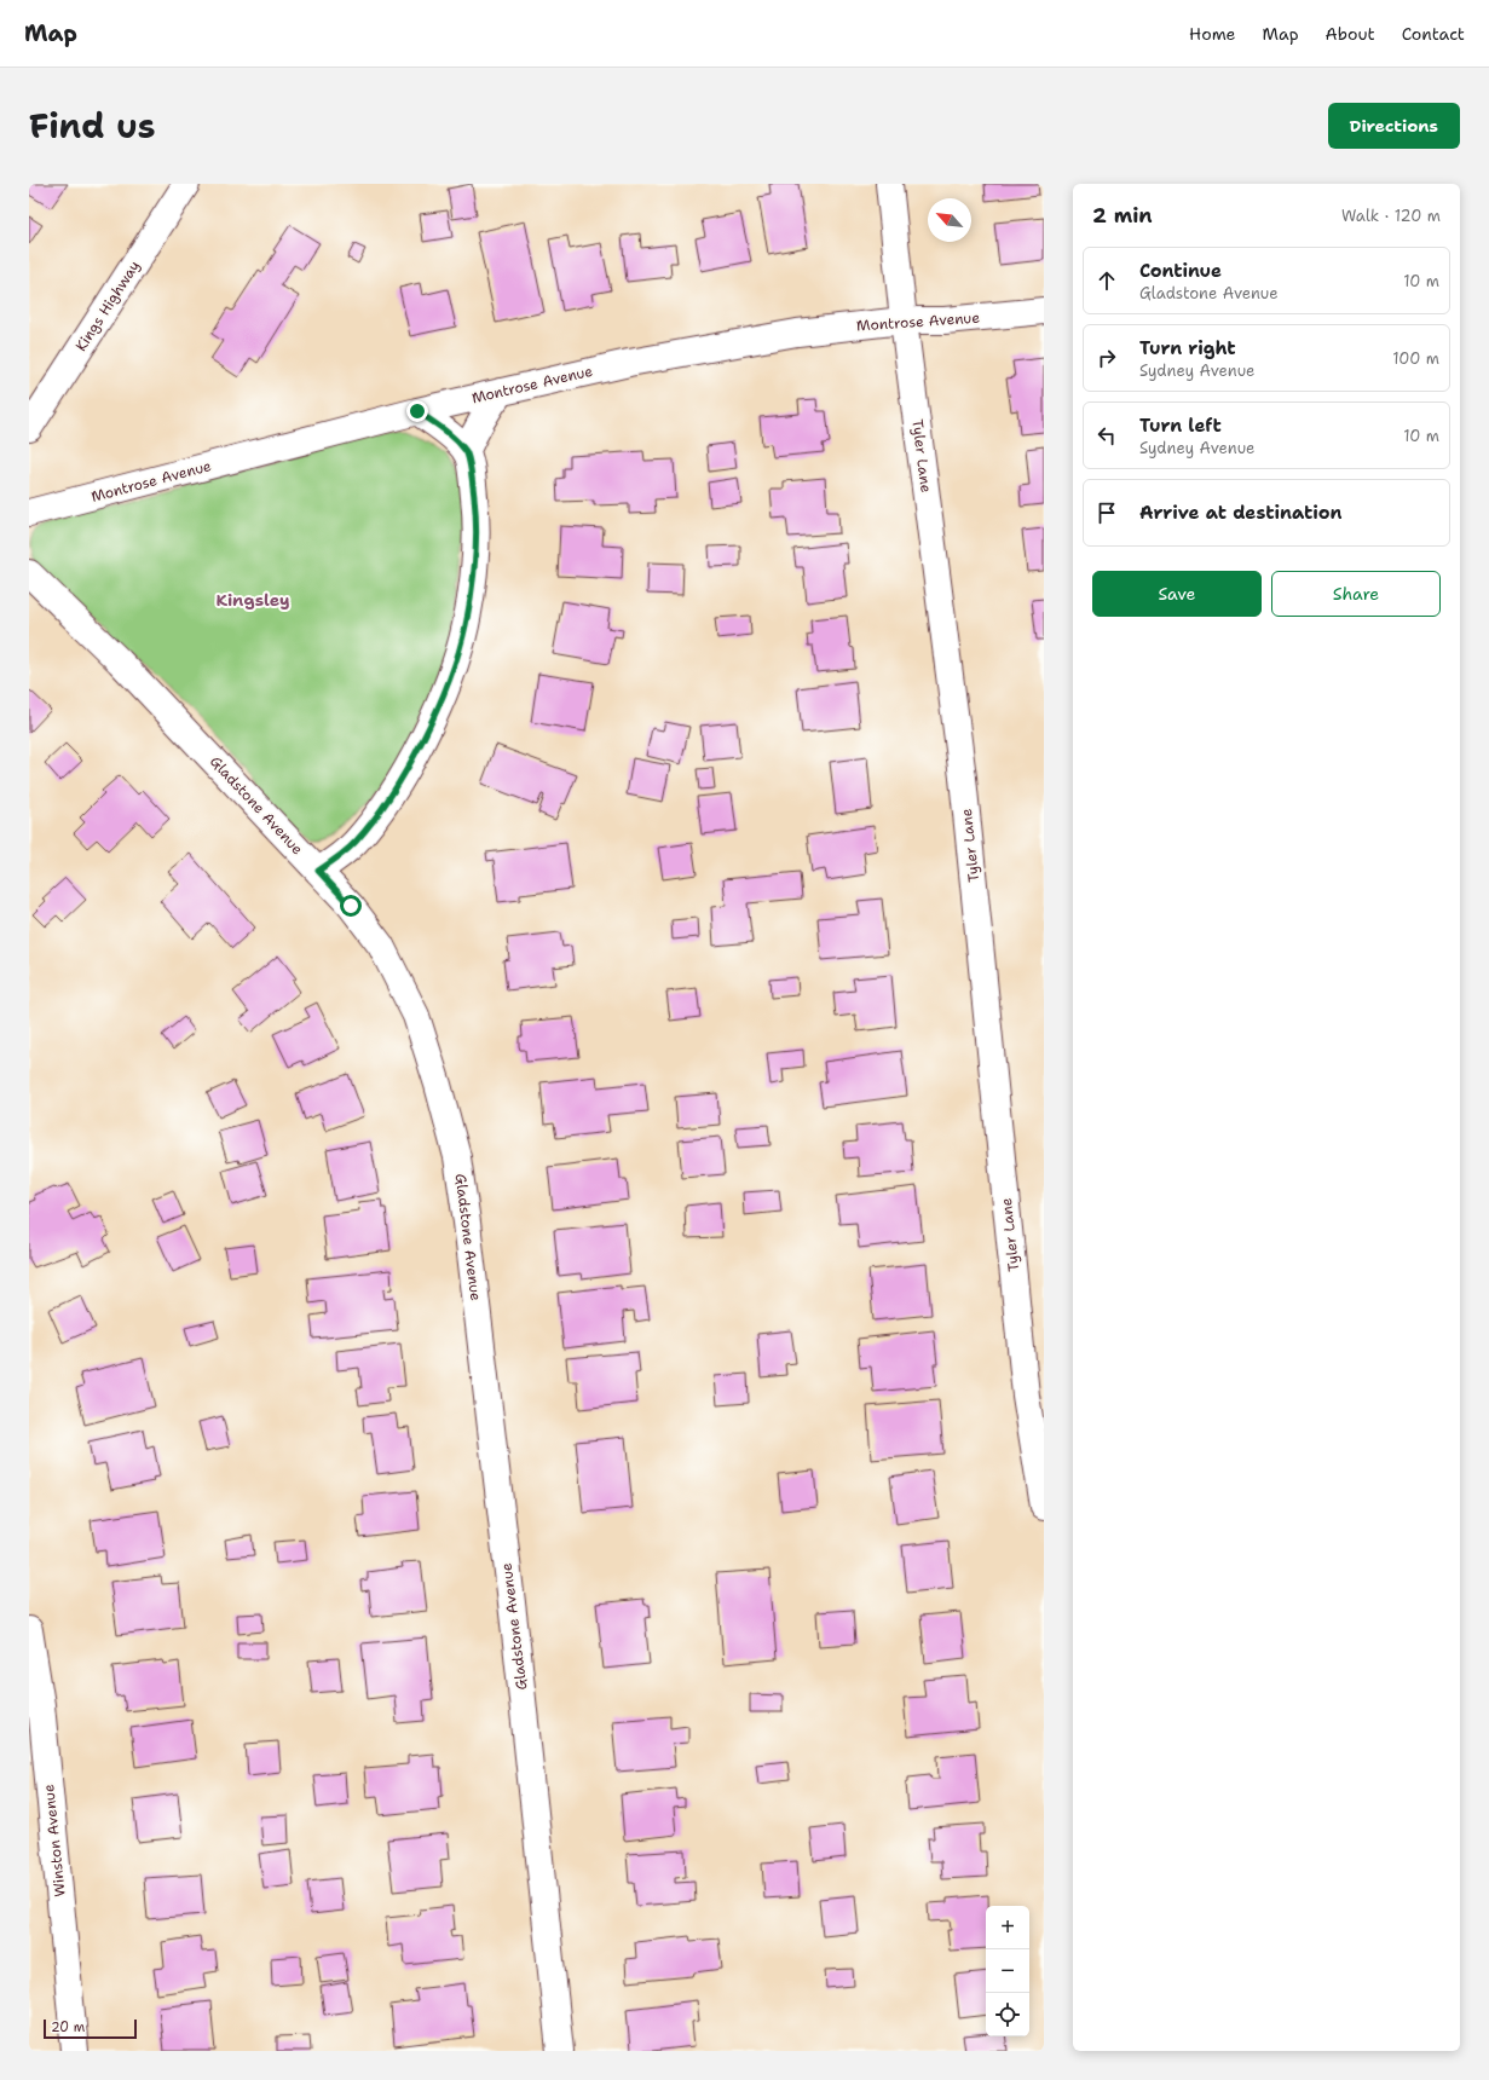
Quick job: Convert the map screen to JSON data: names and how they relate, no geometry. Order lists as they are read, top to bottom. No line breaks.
{"streets":{"street":["Kings Highway","Montrose Avenue","Tyler Lane","Gladstone Avenue","Winston Avenue"]},"crossings":[["Montrose Avenue","Tyler Lane"]],"districts":["Kingsley"],"scale_bar":"20 m","north":"top left","page":{"header":"Map","nav":["Home","Map","About","Contact"],"title":"Find us","buttons":["Directions",["Save","Share"]],"heading":["2 min","Walk · 120 m"],"list":[["Continue","Gladstone Avenue","10 m"],["Turn right","Sydney Avenue","100 m"],["Turn left","Sydney Avenue","10 m"],"Arrive at destination"],"map_buttons":["+","−"],"scale":"20 m"}}
